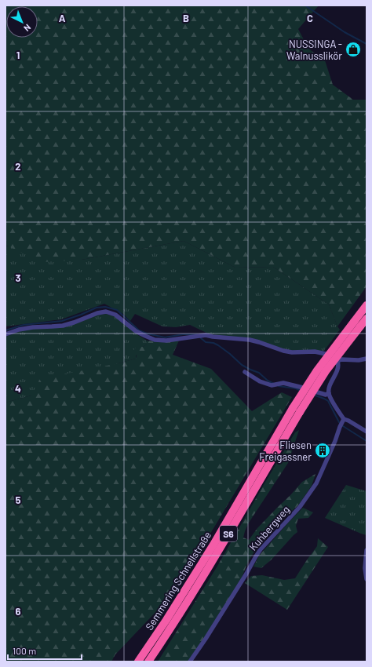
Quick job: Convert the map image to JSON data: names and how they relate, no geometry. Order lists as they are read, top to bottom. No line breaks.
{"streets":{"highway":["S6","Semmering Schnellstraße"],"street":["Kuhbergweg"]},"places":{"shop":["NUSSINGA - Walnusslikör"],"building":["Fliesen Freigassner"]},"scale_bar":"100 m","north":"bottom right","grid":{"columns":["A","B","C"],"rows":["1","2","3","4","5","6"]}}
